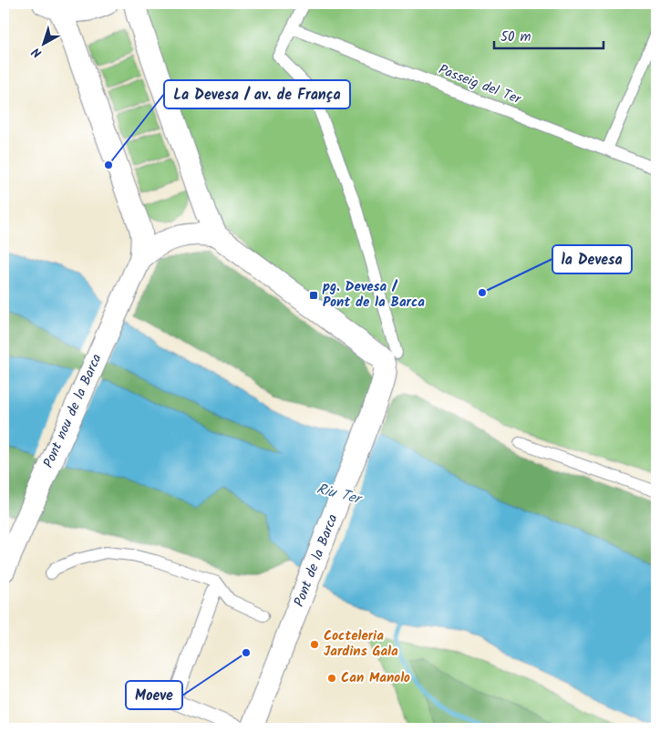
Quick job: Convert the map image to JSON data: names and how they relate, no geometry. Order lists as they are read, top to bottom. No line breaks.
{"streets":{"main road":["Pont nou de la Barca","Pont de la Barca"],"street":["Passeig del Ter"]},"water":["Riu Ter"],"places":{"other":["La Devesa / av. de França","la Devesa","Cocteleria Jardins Gala","Moeve","Can Manolo"],"transit":["pg. Devesa / Pont de la Barca"]},"scale_bar":"50 m","north":"bottom left"}
